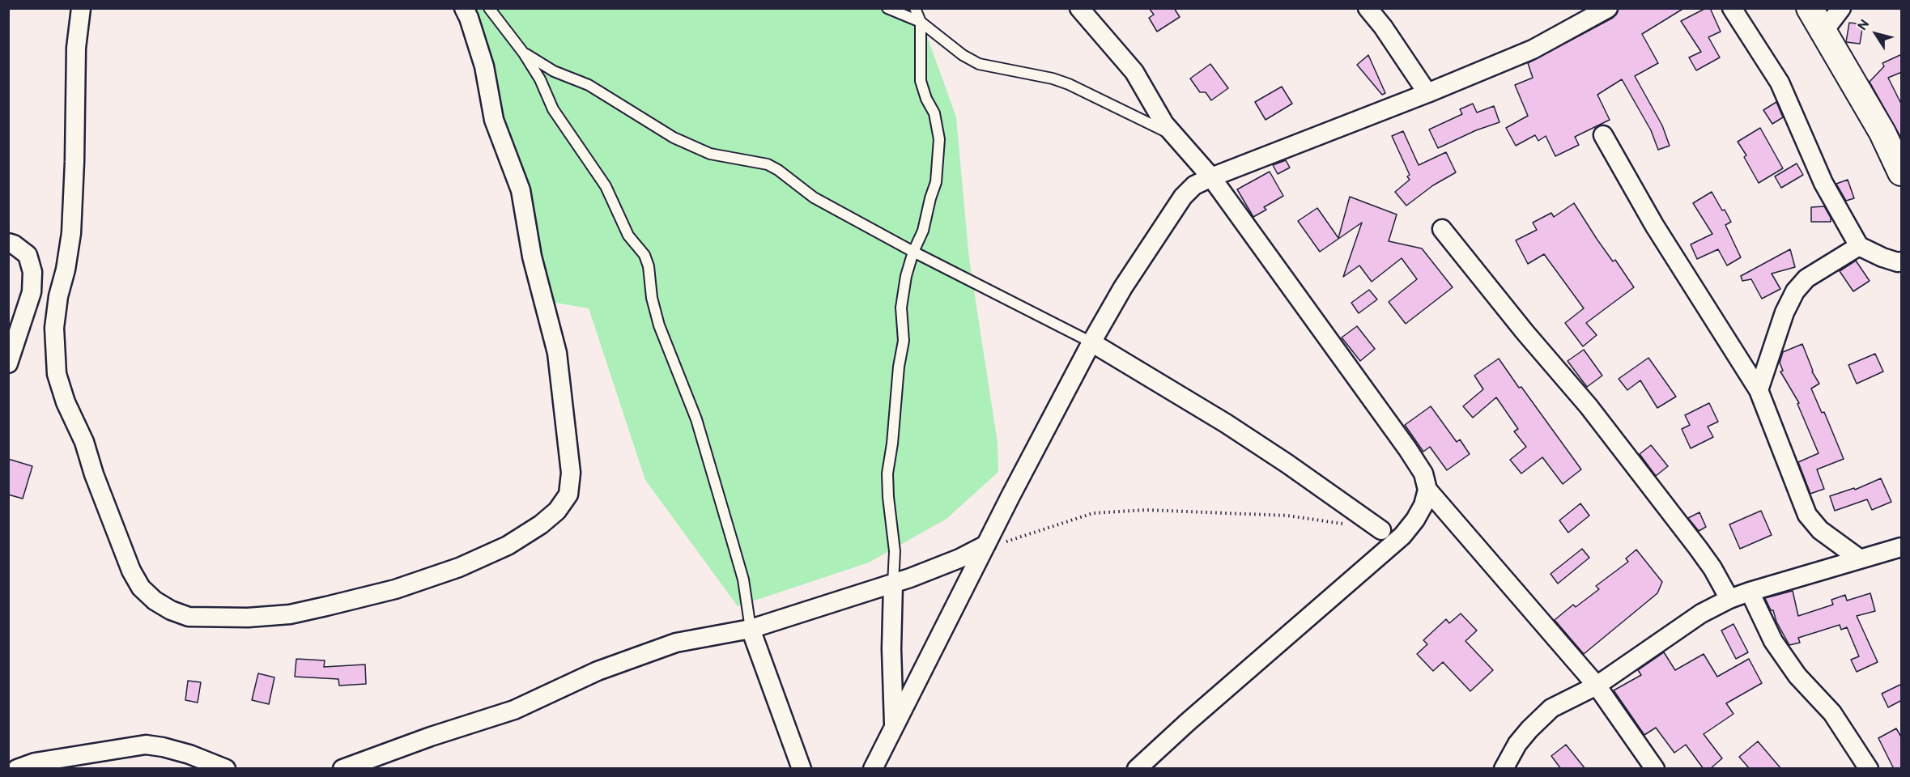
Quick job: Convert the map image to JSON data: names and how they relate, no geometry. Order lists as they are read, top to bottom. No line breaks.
{"north":"top left"}
